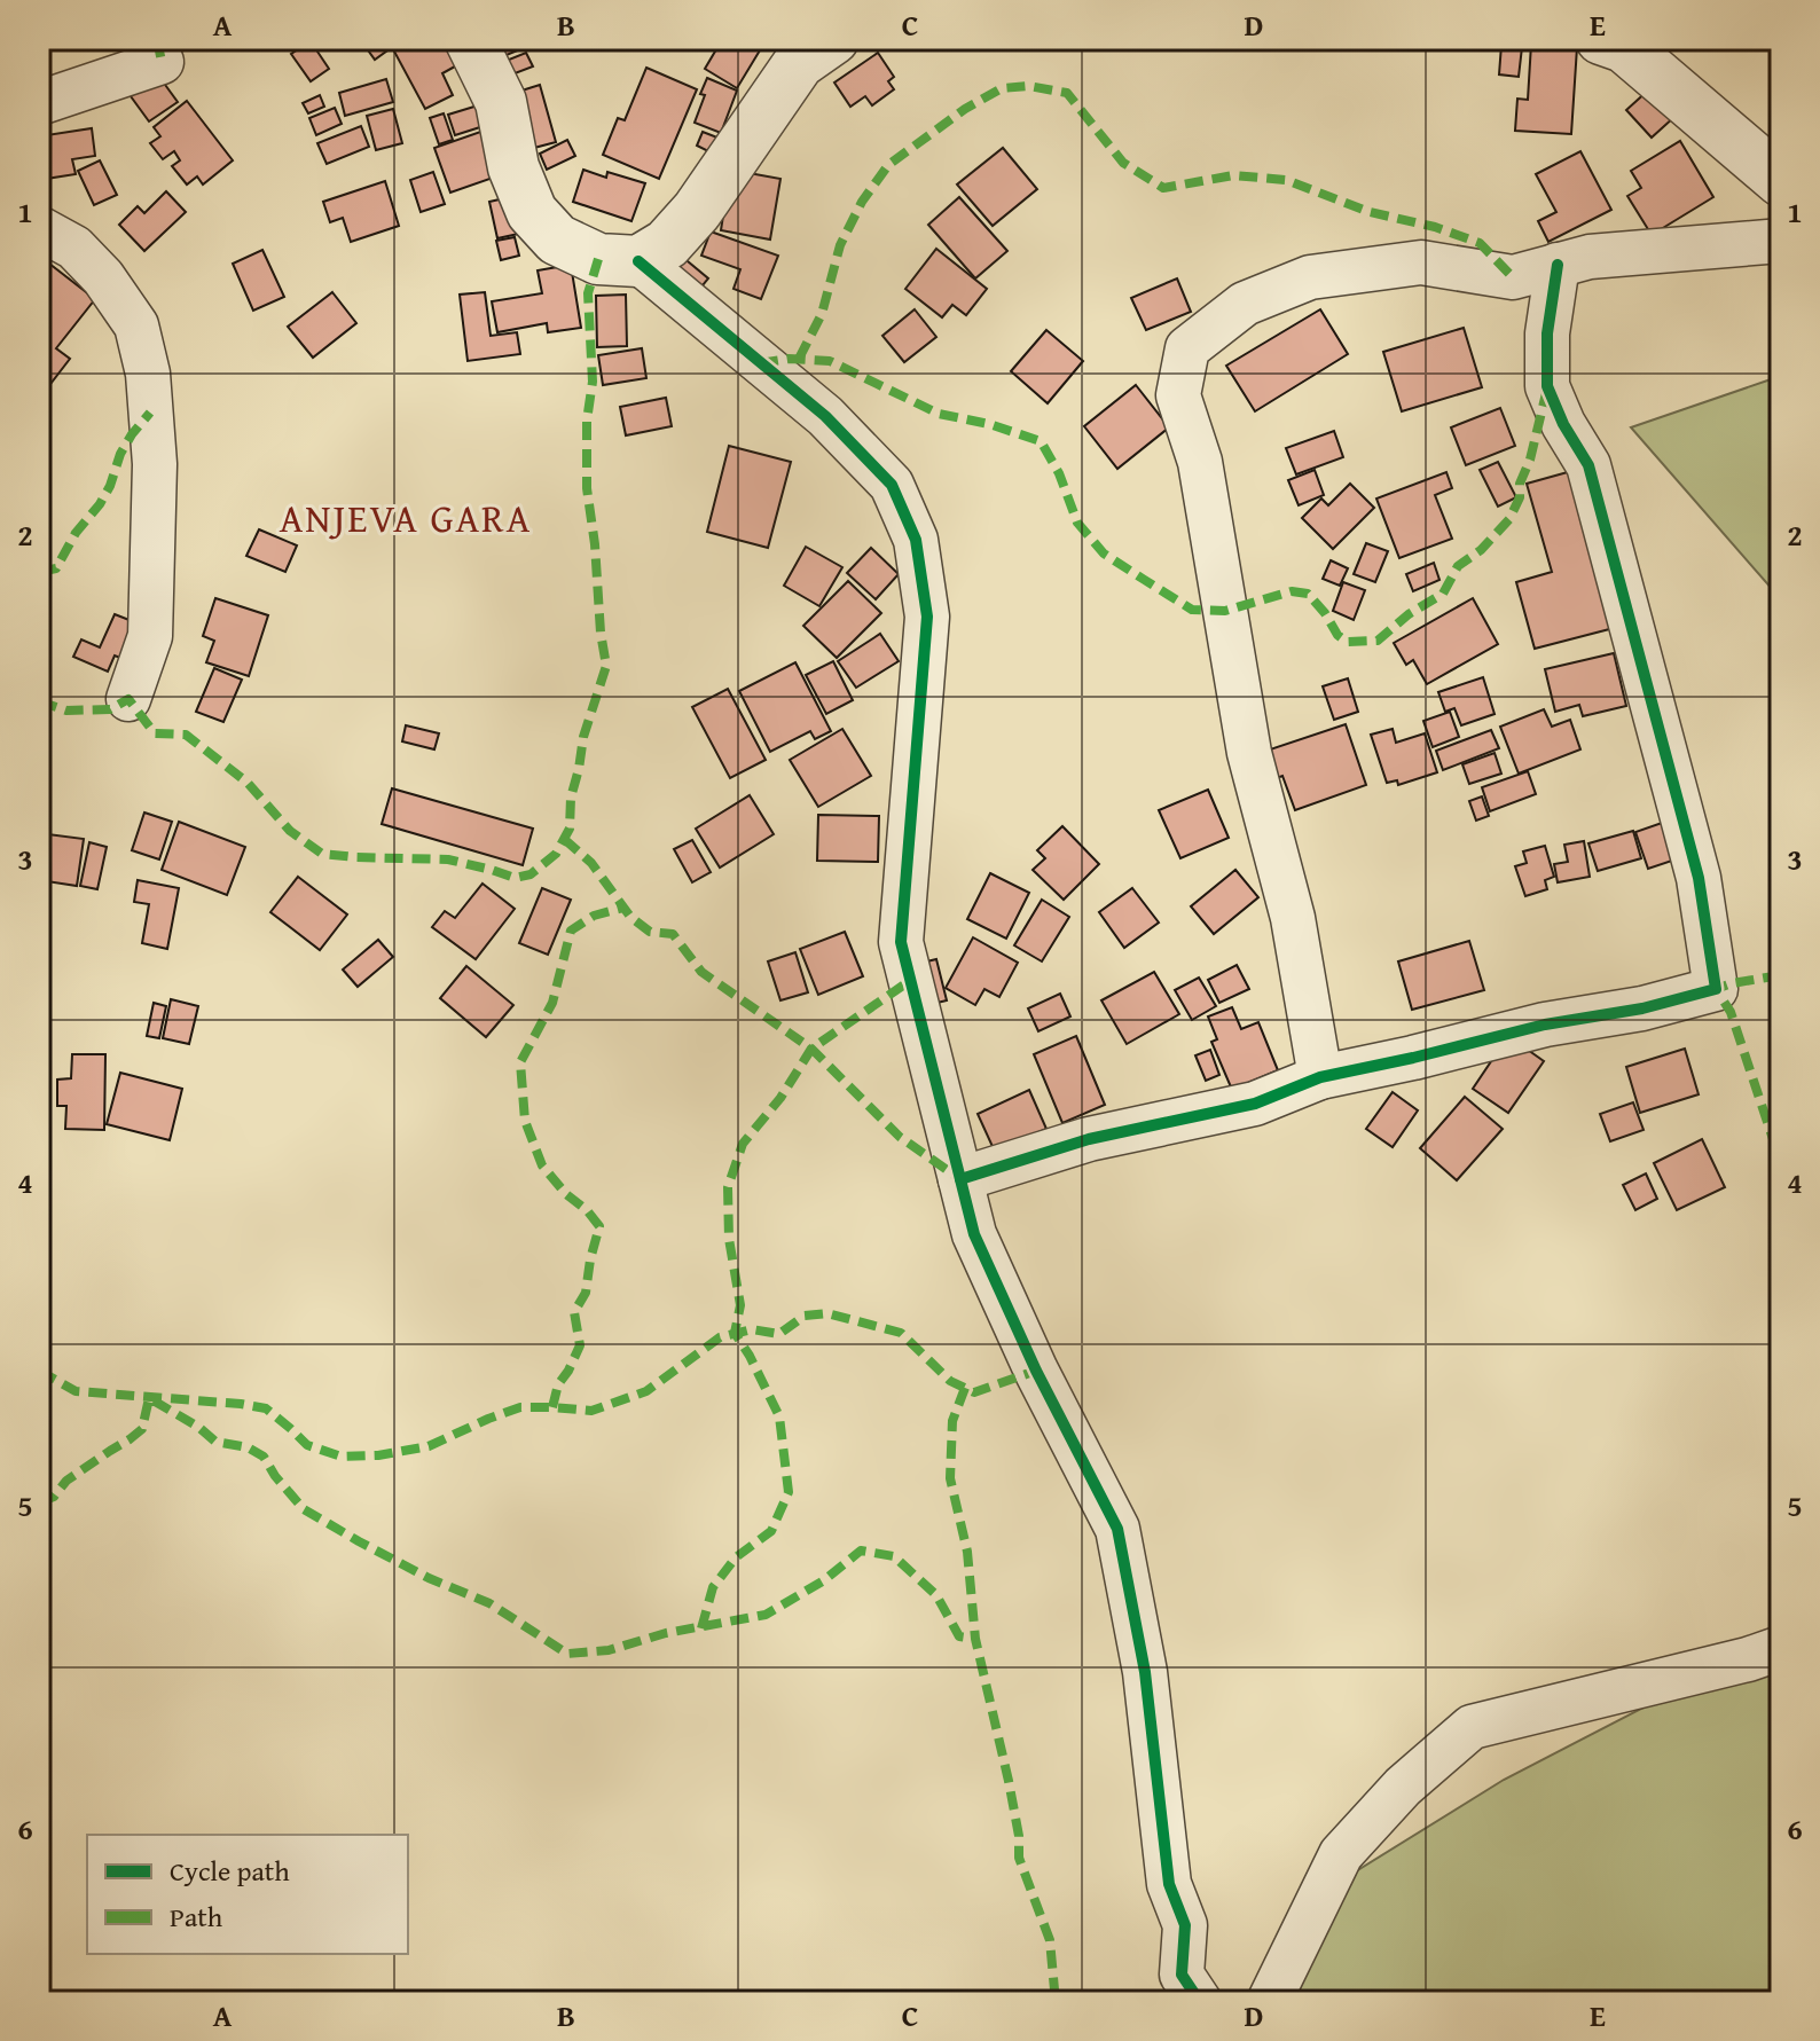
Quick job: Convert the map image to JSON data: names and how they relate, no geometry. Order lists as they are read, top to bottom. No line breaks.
{"districts":["ANJEVA GARA"],"legend":["Cycle path","Path"],"grid":{"columns":["A","B","C","D","E"],"rows":["1","2","3","4","5","6"]}}
